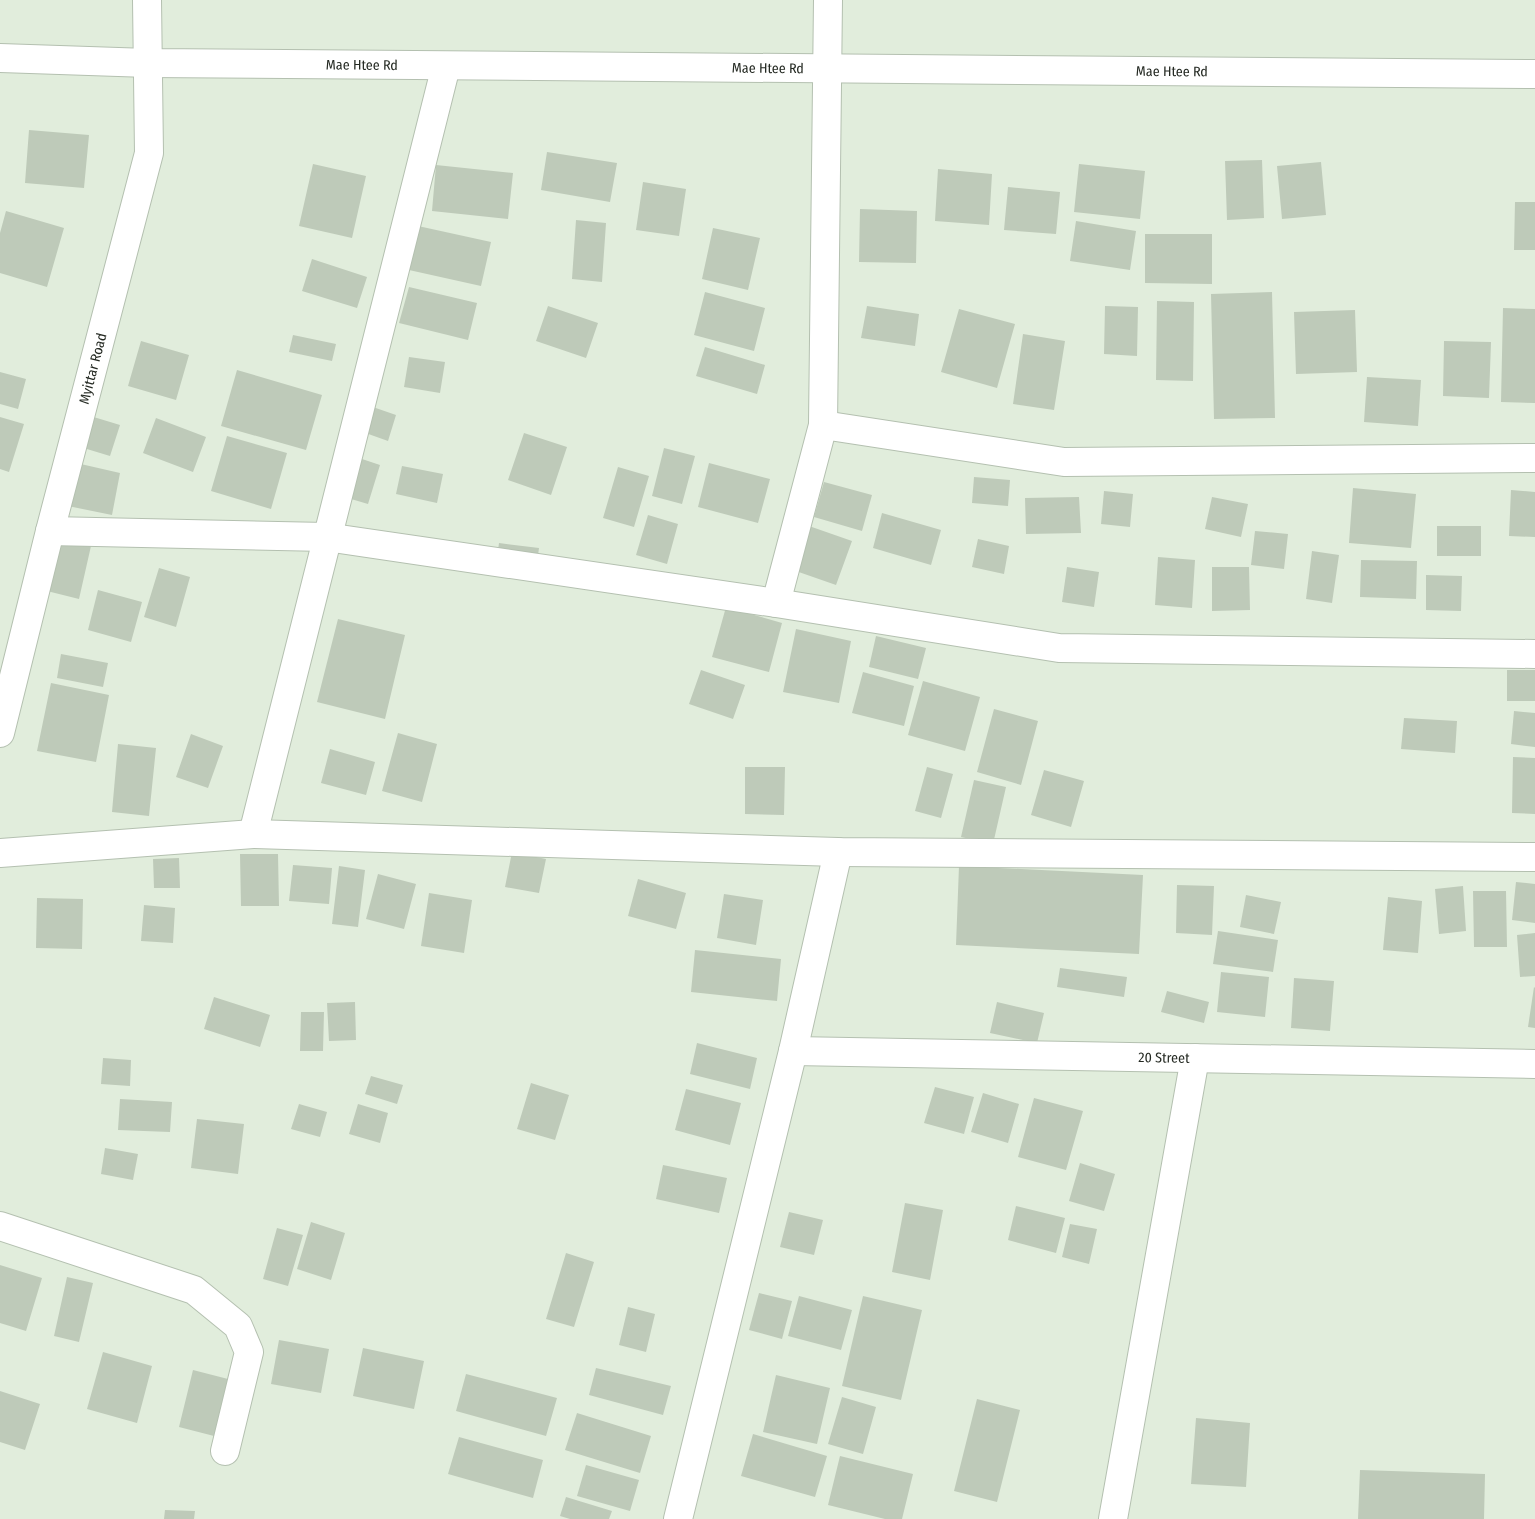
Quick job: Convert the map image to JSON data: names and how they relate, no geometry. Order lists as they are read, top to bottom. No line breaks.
{"streets":{"street":["Mae Htee Rd","Myittar Road","20 Street"]},"crossings":[["Mae Htee Rd","Myittar Road"]]}
